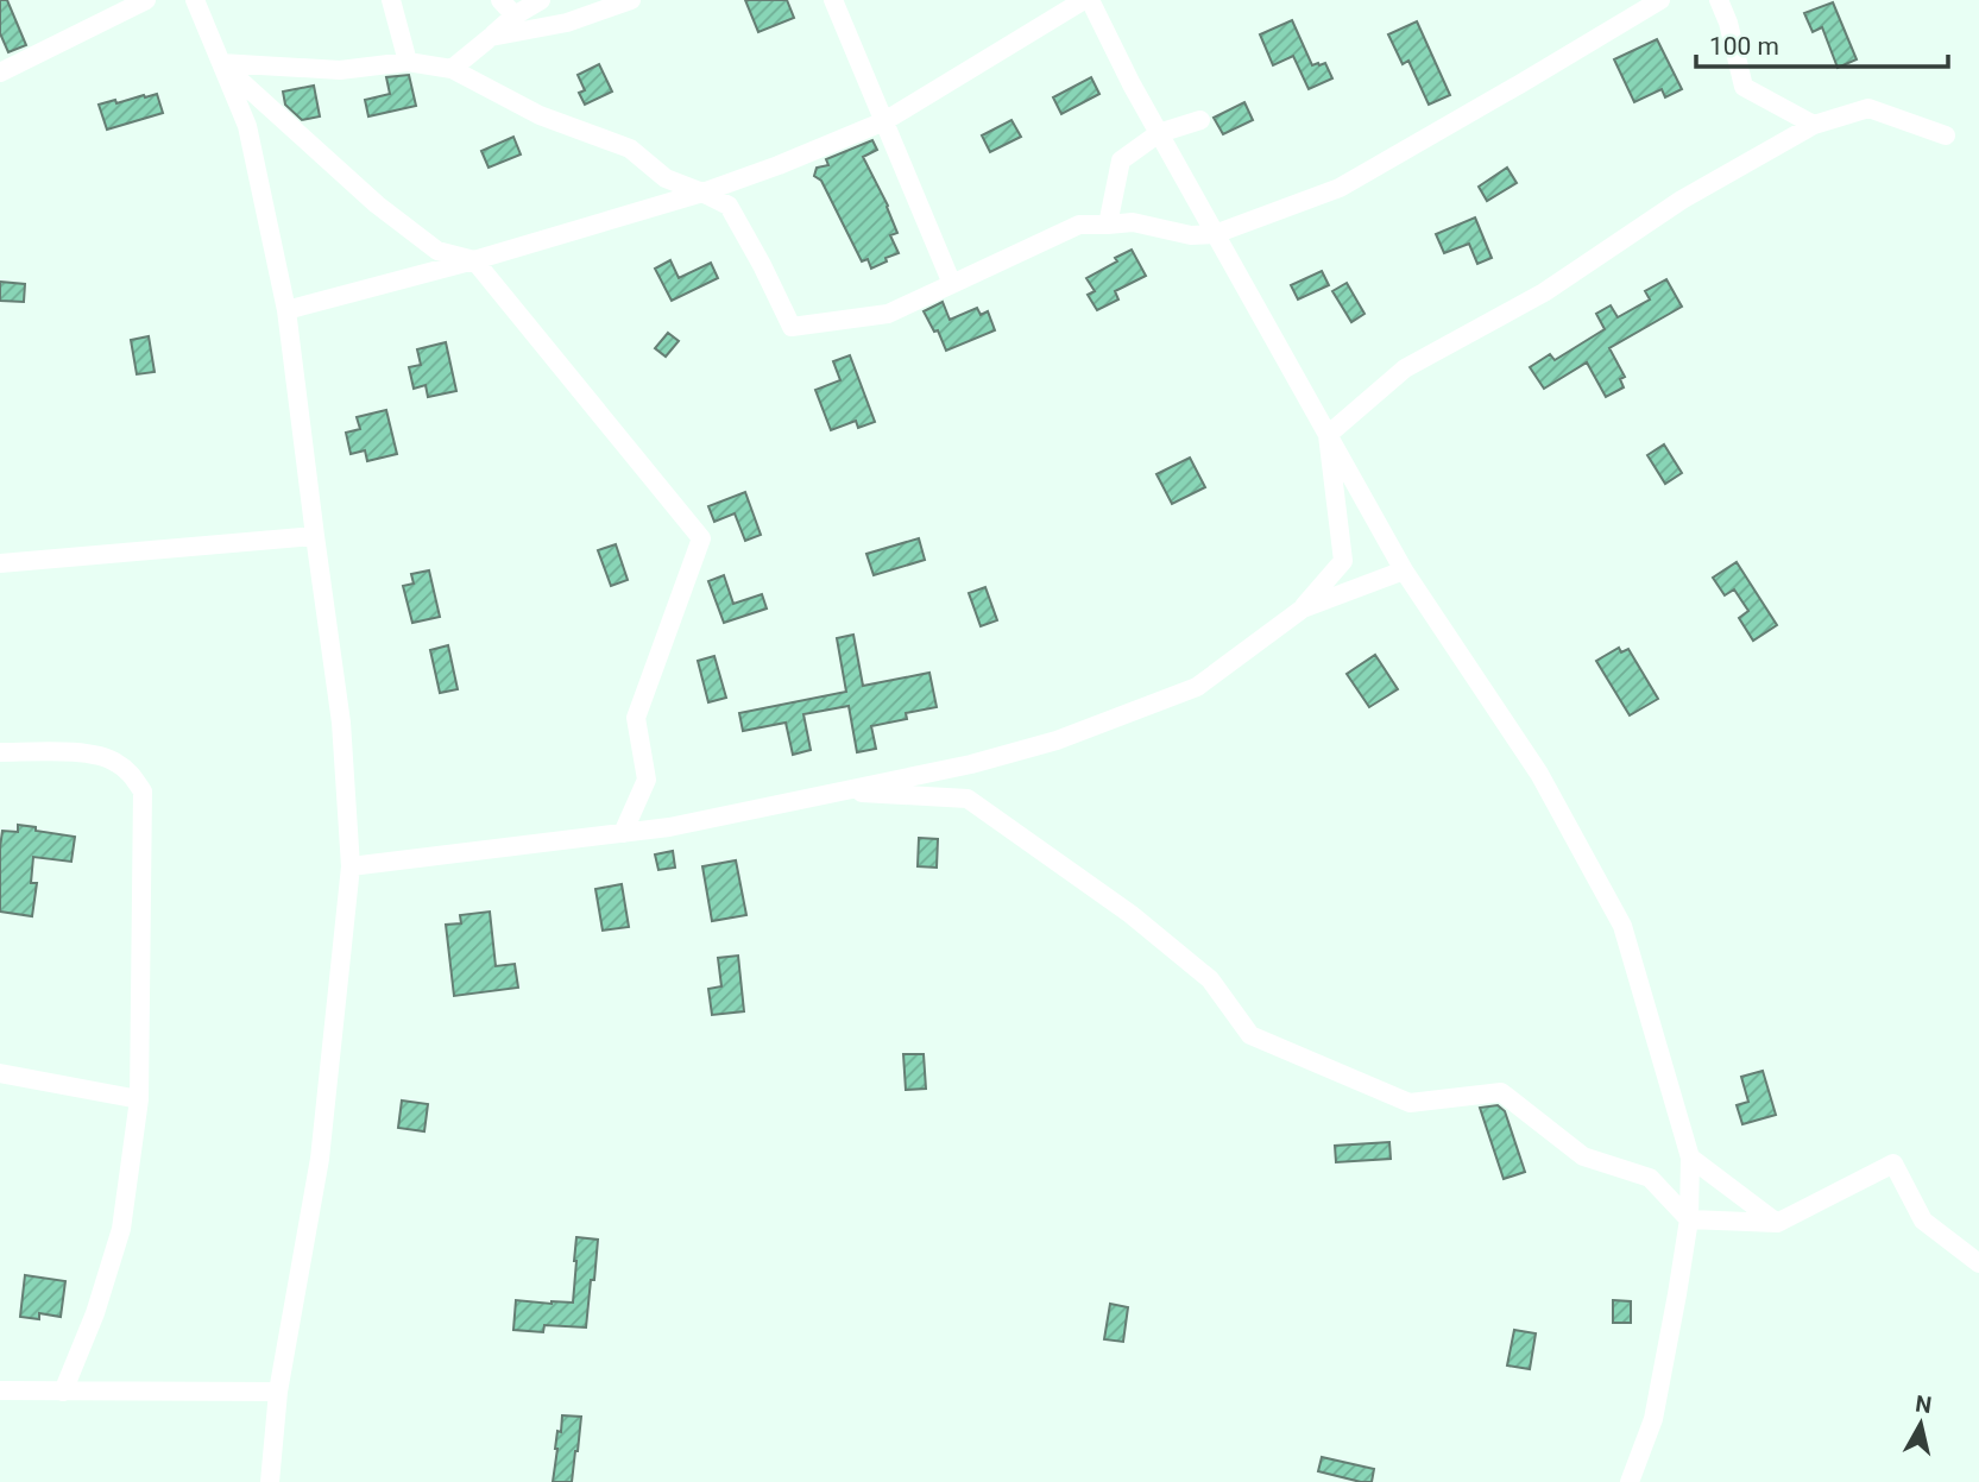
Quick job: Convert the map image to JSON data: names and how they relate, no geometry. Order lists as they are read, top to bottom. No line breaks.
{"scale_bar":"100 m","north":"top"}
